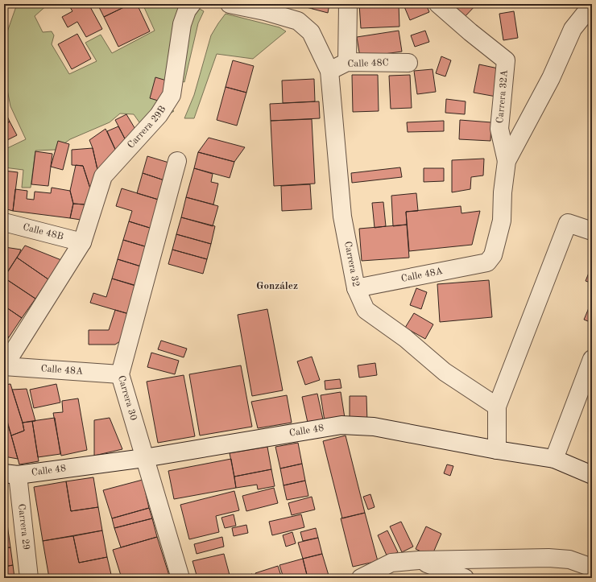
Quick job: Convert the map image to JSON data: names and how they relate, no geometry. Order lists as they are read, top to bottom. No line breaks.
{"streets":{"street":["Calle 48C","Carrera 32A","Carrera 29B","Calle 48B","Carrera 32","Calle 48A","Carrera 30","Calle 48","Carrera 29"]},"crossings":[["Calle 48C","Carrera 32"],["Carrera 32A","Calle 48A"],["Carrera 29B","Calle 48B"],["Carrera 29B","Calle 48A"],["Carrera 32","Calle 48A"],["Calle 48A","Carrera 30"],["Carrera 30","Calle 48"],["Calle 48","Carrera 29"]],"districts":["González"]}
